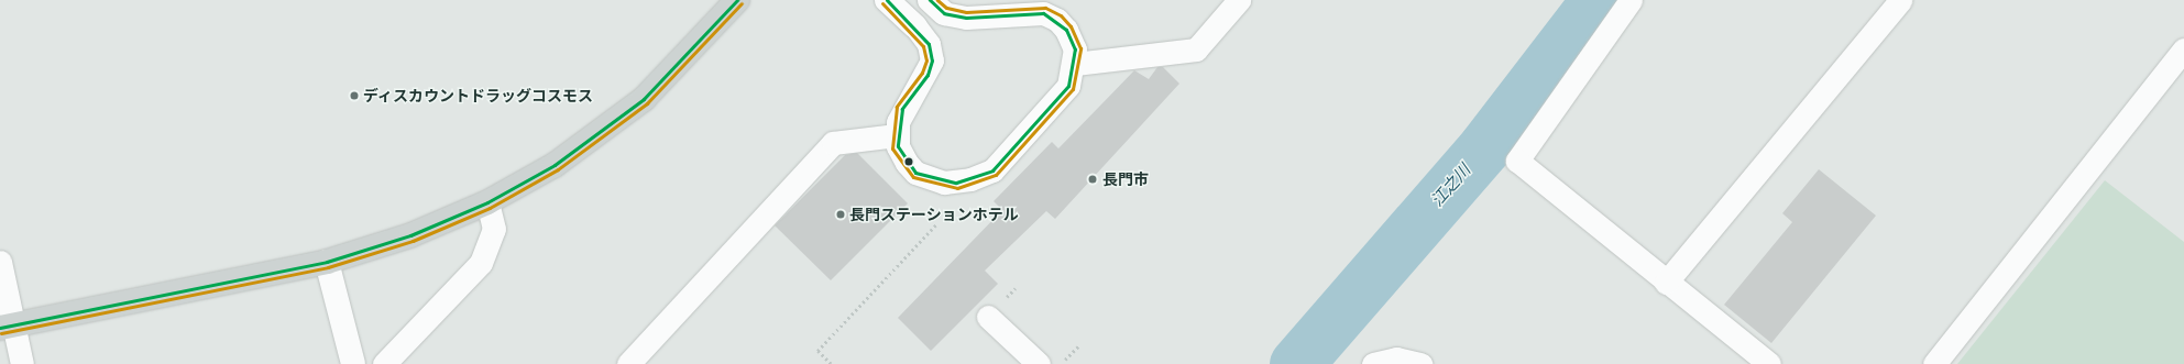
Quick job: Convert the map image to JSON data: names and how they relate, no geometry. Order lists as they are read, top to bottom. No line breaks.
{"water":["江之川"],"places":["ディスカウントドラッグコスモス","長門市","長門ステーションホテル"]}
